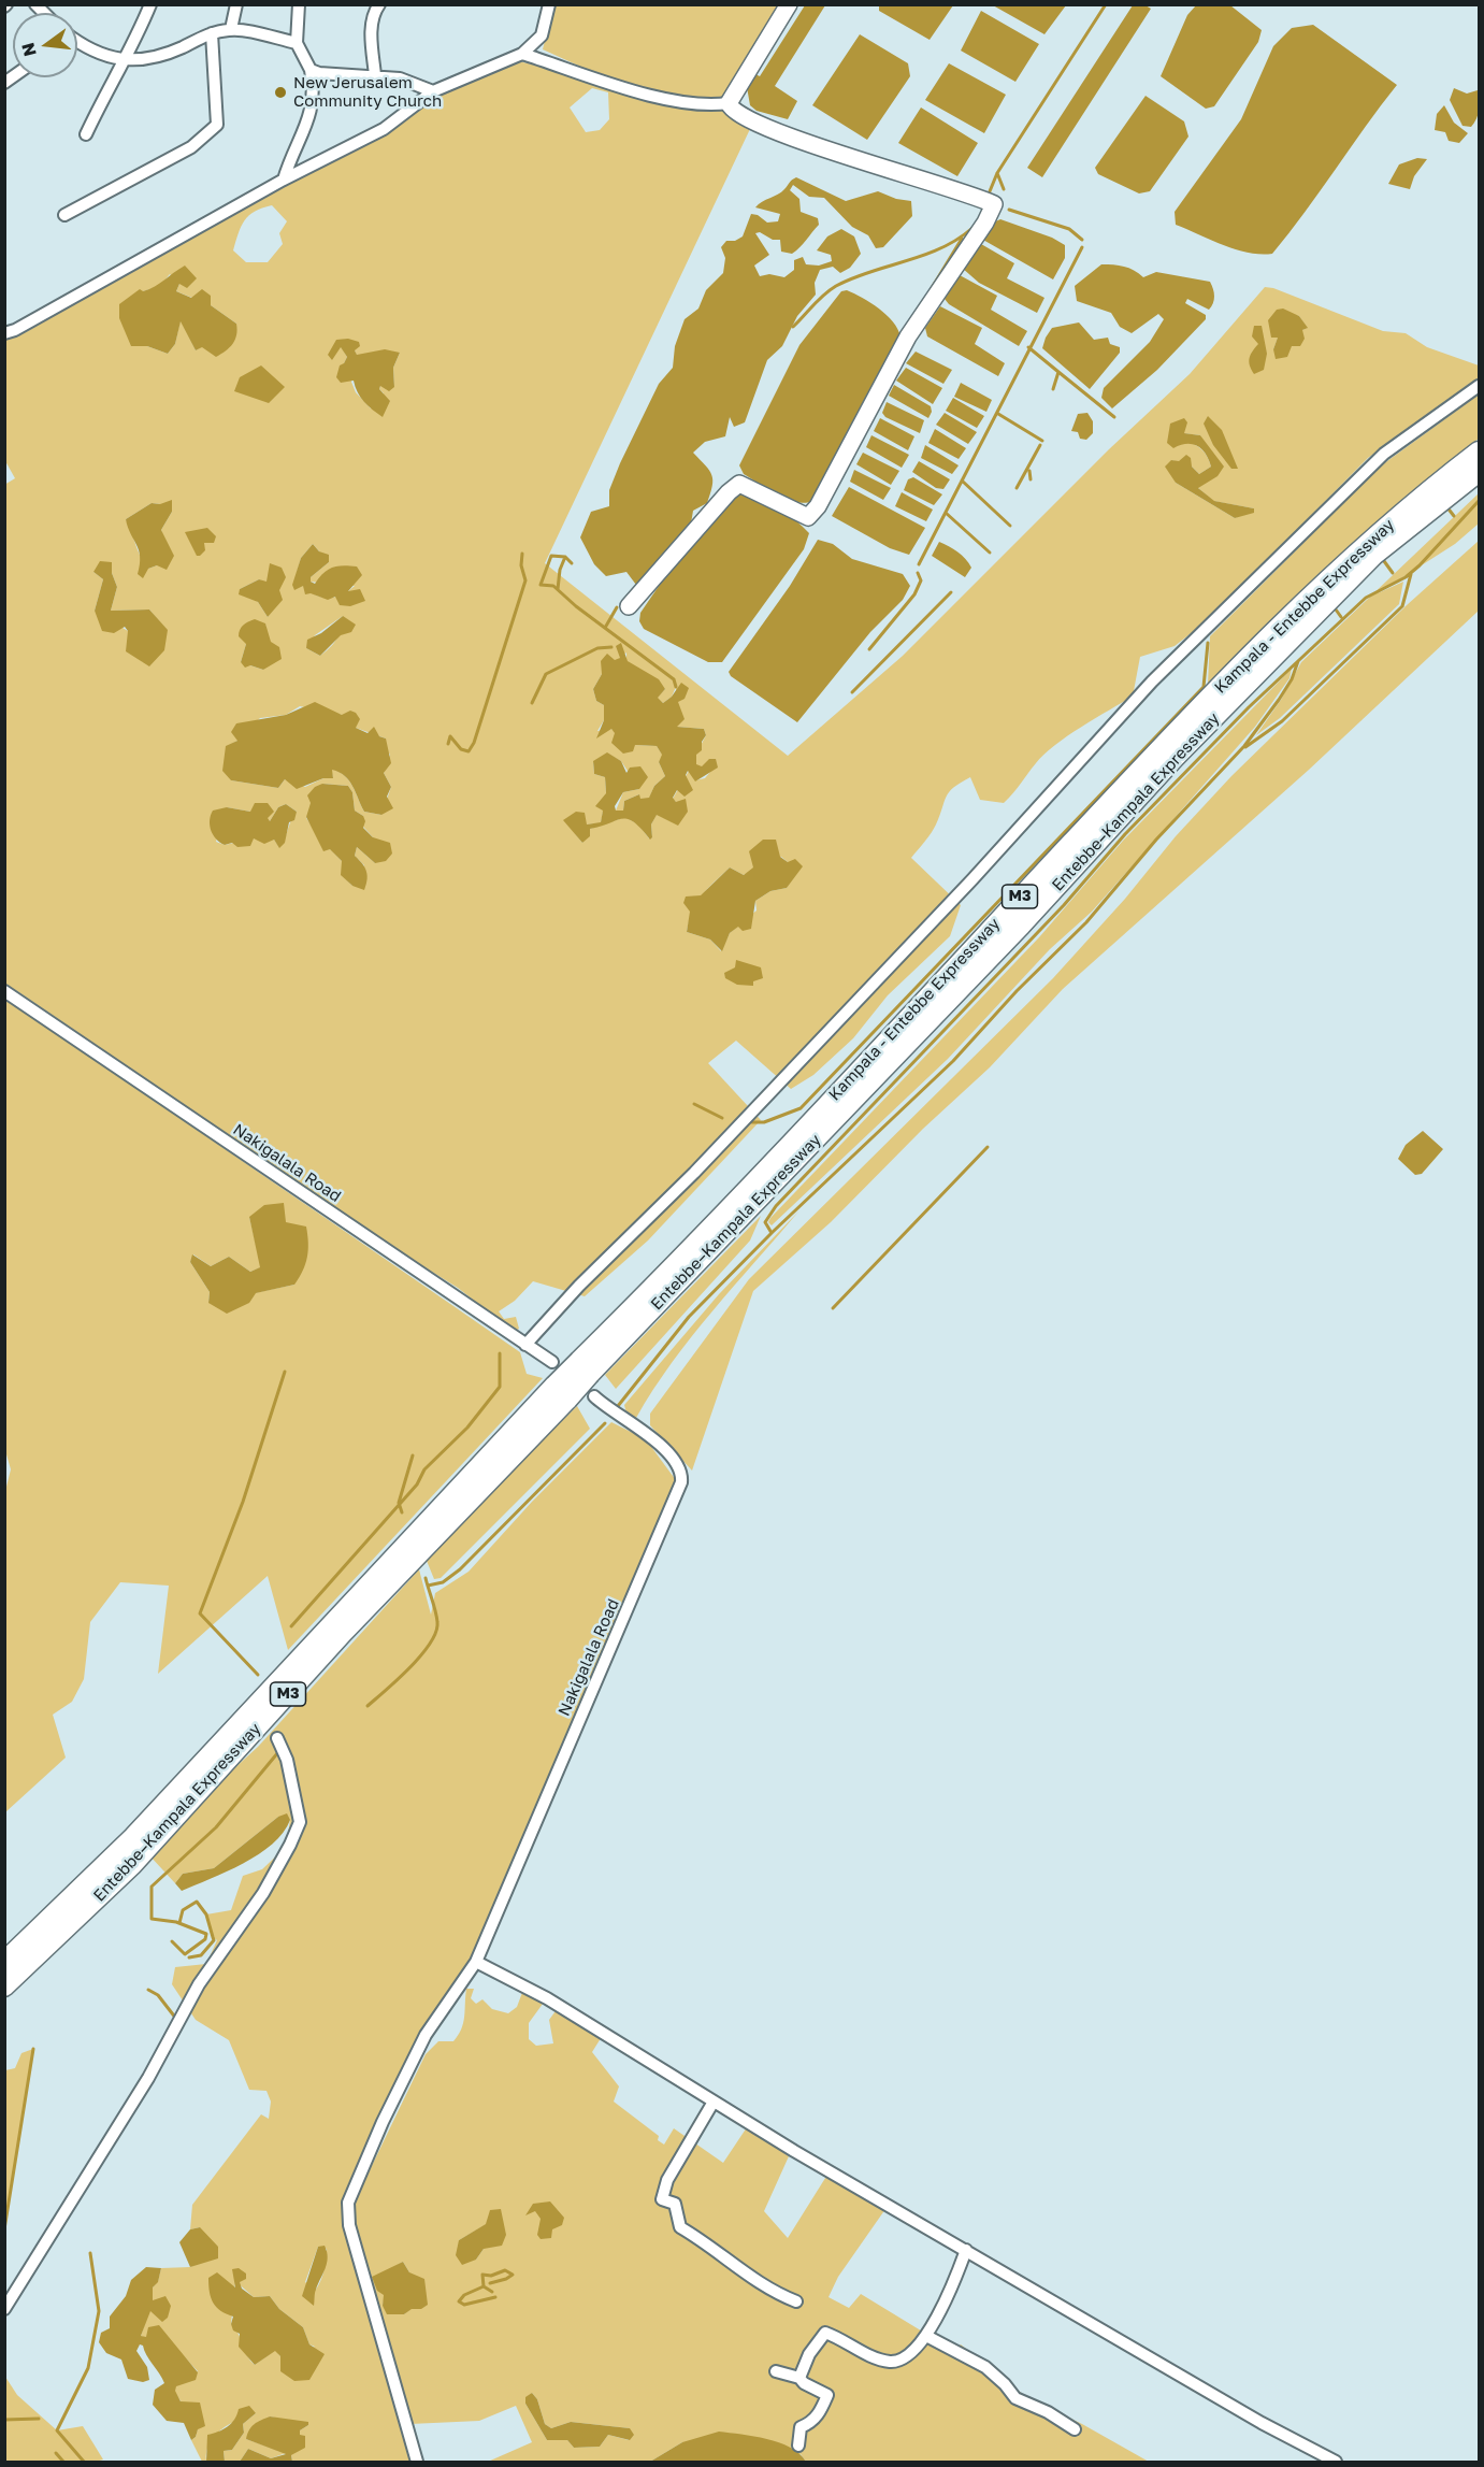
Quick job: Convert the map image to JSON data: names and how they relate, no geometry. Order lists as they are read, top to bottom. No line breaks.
{"streets":{"highway":["Kampala - Entebbe Expressway","Entebbe–Kampala Expressway","M3"],"street":["Nakigalala Road"]},"crossings":[["Kampala - Entebbe Expressway","Entebbe–Kampala Expressway"]],"places":["New Jerusalem Community Church"],"north":"left"}
